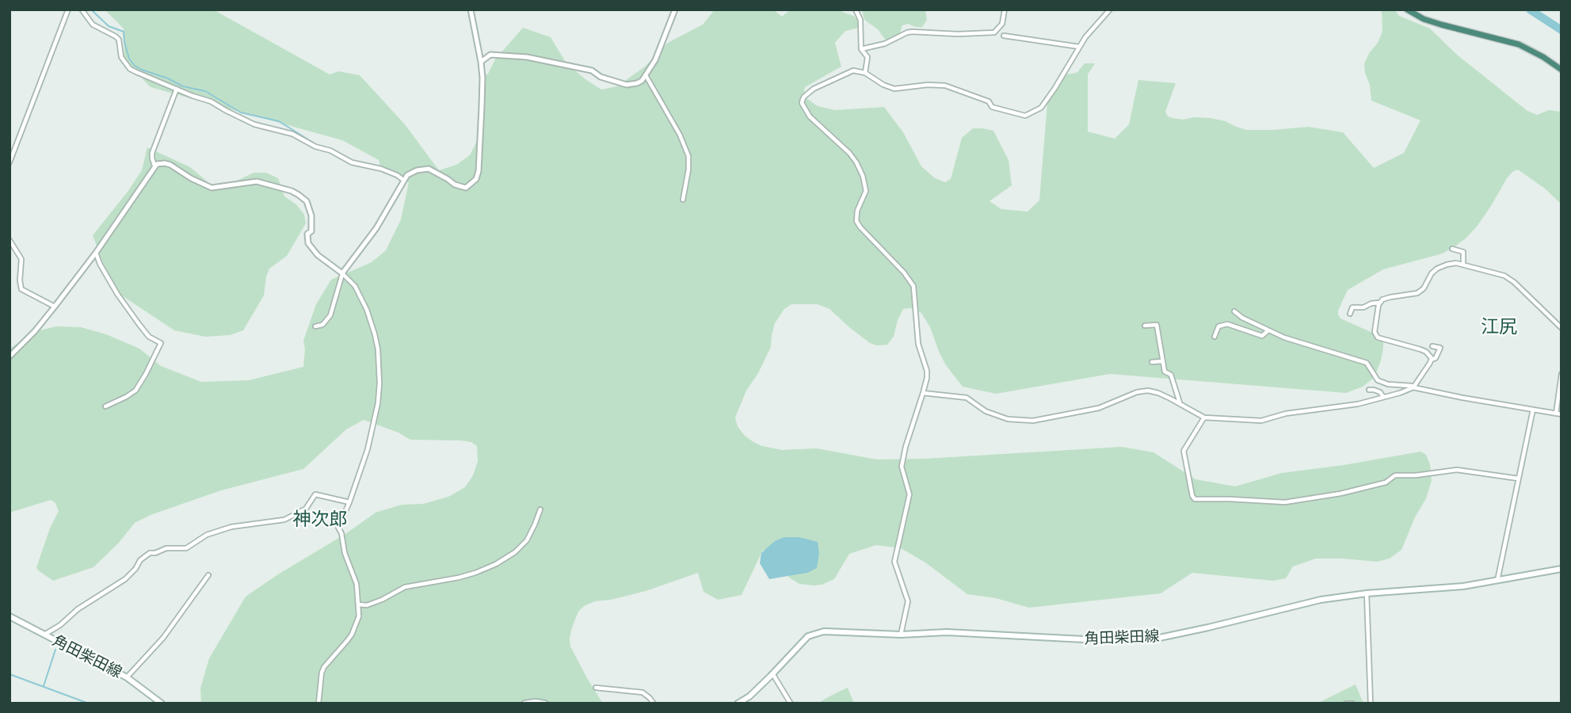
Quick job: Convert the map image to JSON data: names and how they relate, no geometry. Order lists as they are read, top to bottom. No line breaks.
{"streets":{"main road":["角田柴田線"]},"districts":["江尻","神次郎"]}
